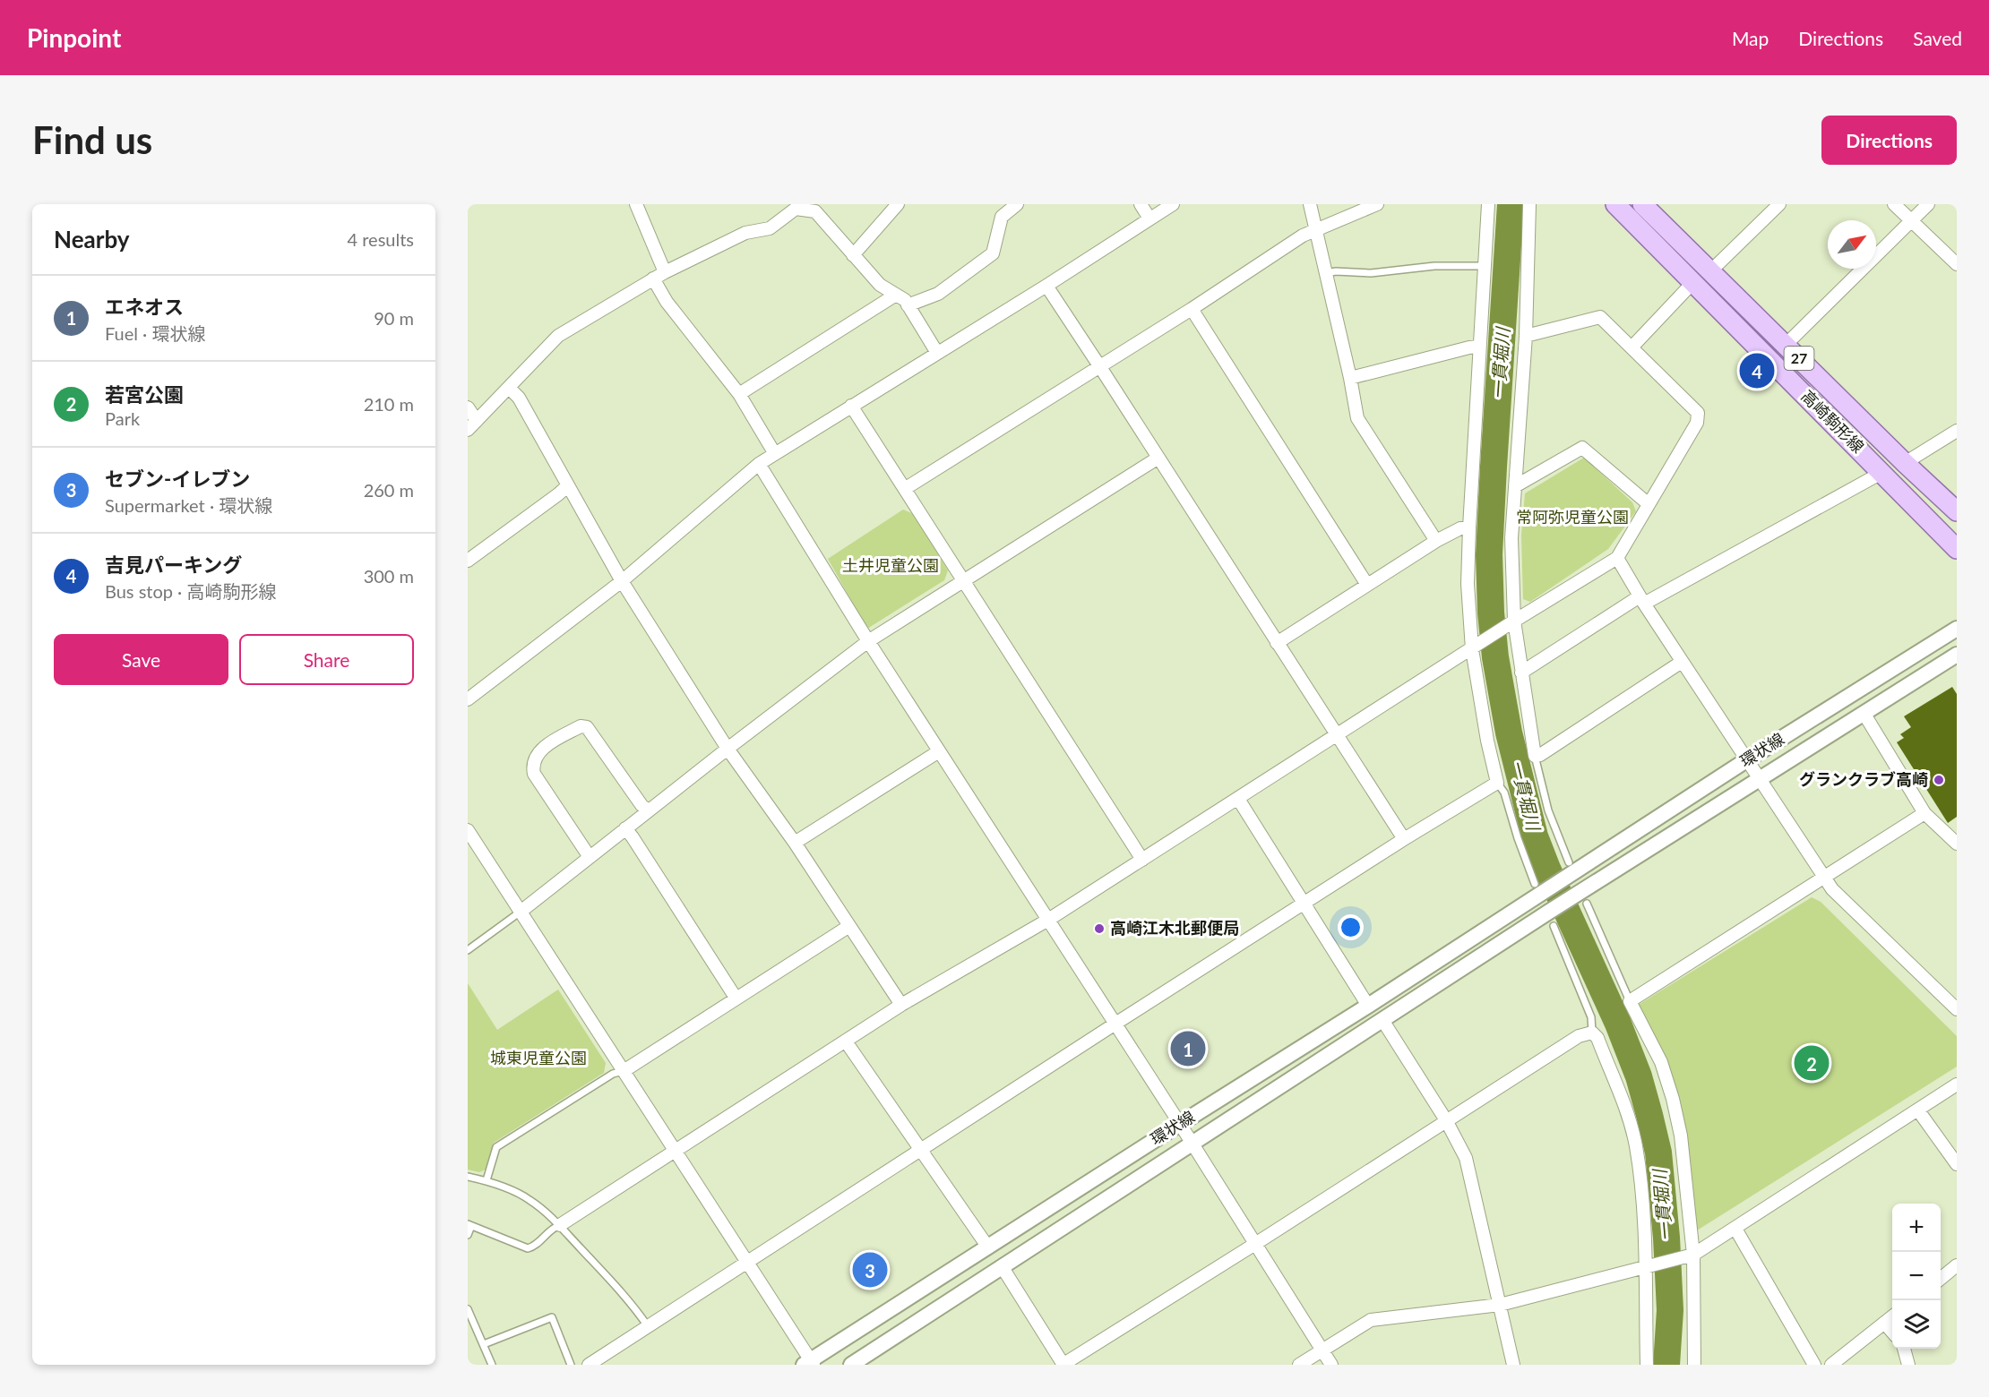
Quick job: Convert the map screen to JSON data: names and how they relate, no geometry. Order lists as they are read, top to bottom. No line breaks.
{"streets":{"main road":["27","高崎駒形線"],"street":["環状線"]},"water":["一貫堀川"],"parks":["常阿弥児童公園","土井児童公園","城東児童公園"],"places":["グランクラブ高崎","高崎江木北郵便局"],"north":"top right","page":{"header":"Pinpoint","nav":["Map","Directions","Saved"],"buttons":["Directions",["Save","Share"]],"title":"Find us","heading":["Nearby","4 results"],"list":[{"mark":"1","name":"エネオス","note":"Fuel · 環状線","value":"90 m"},{"mark":"2","name":"若宮公園","note":"Park","value":"210 m"},{"mark":"3","name":"セブン-イレブン","note":"Supermarket · 環状線","value":"260 m"},{"mark":"4","name":"吉見パーキング","note":"Bus stop · 高崎駒形線","value":"300 m"}],"pins":["4","1","2","3"],"map_buttons":["+","−"]}}
